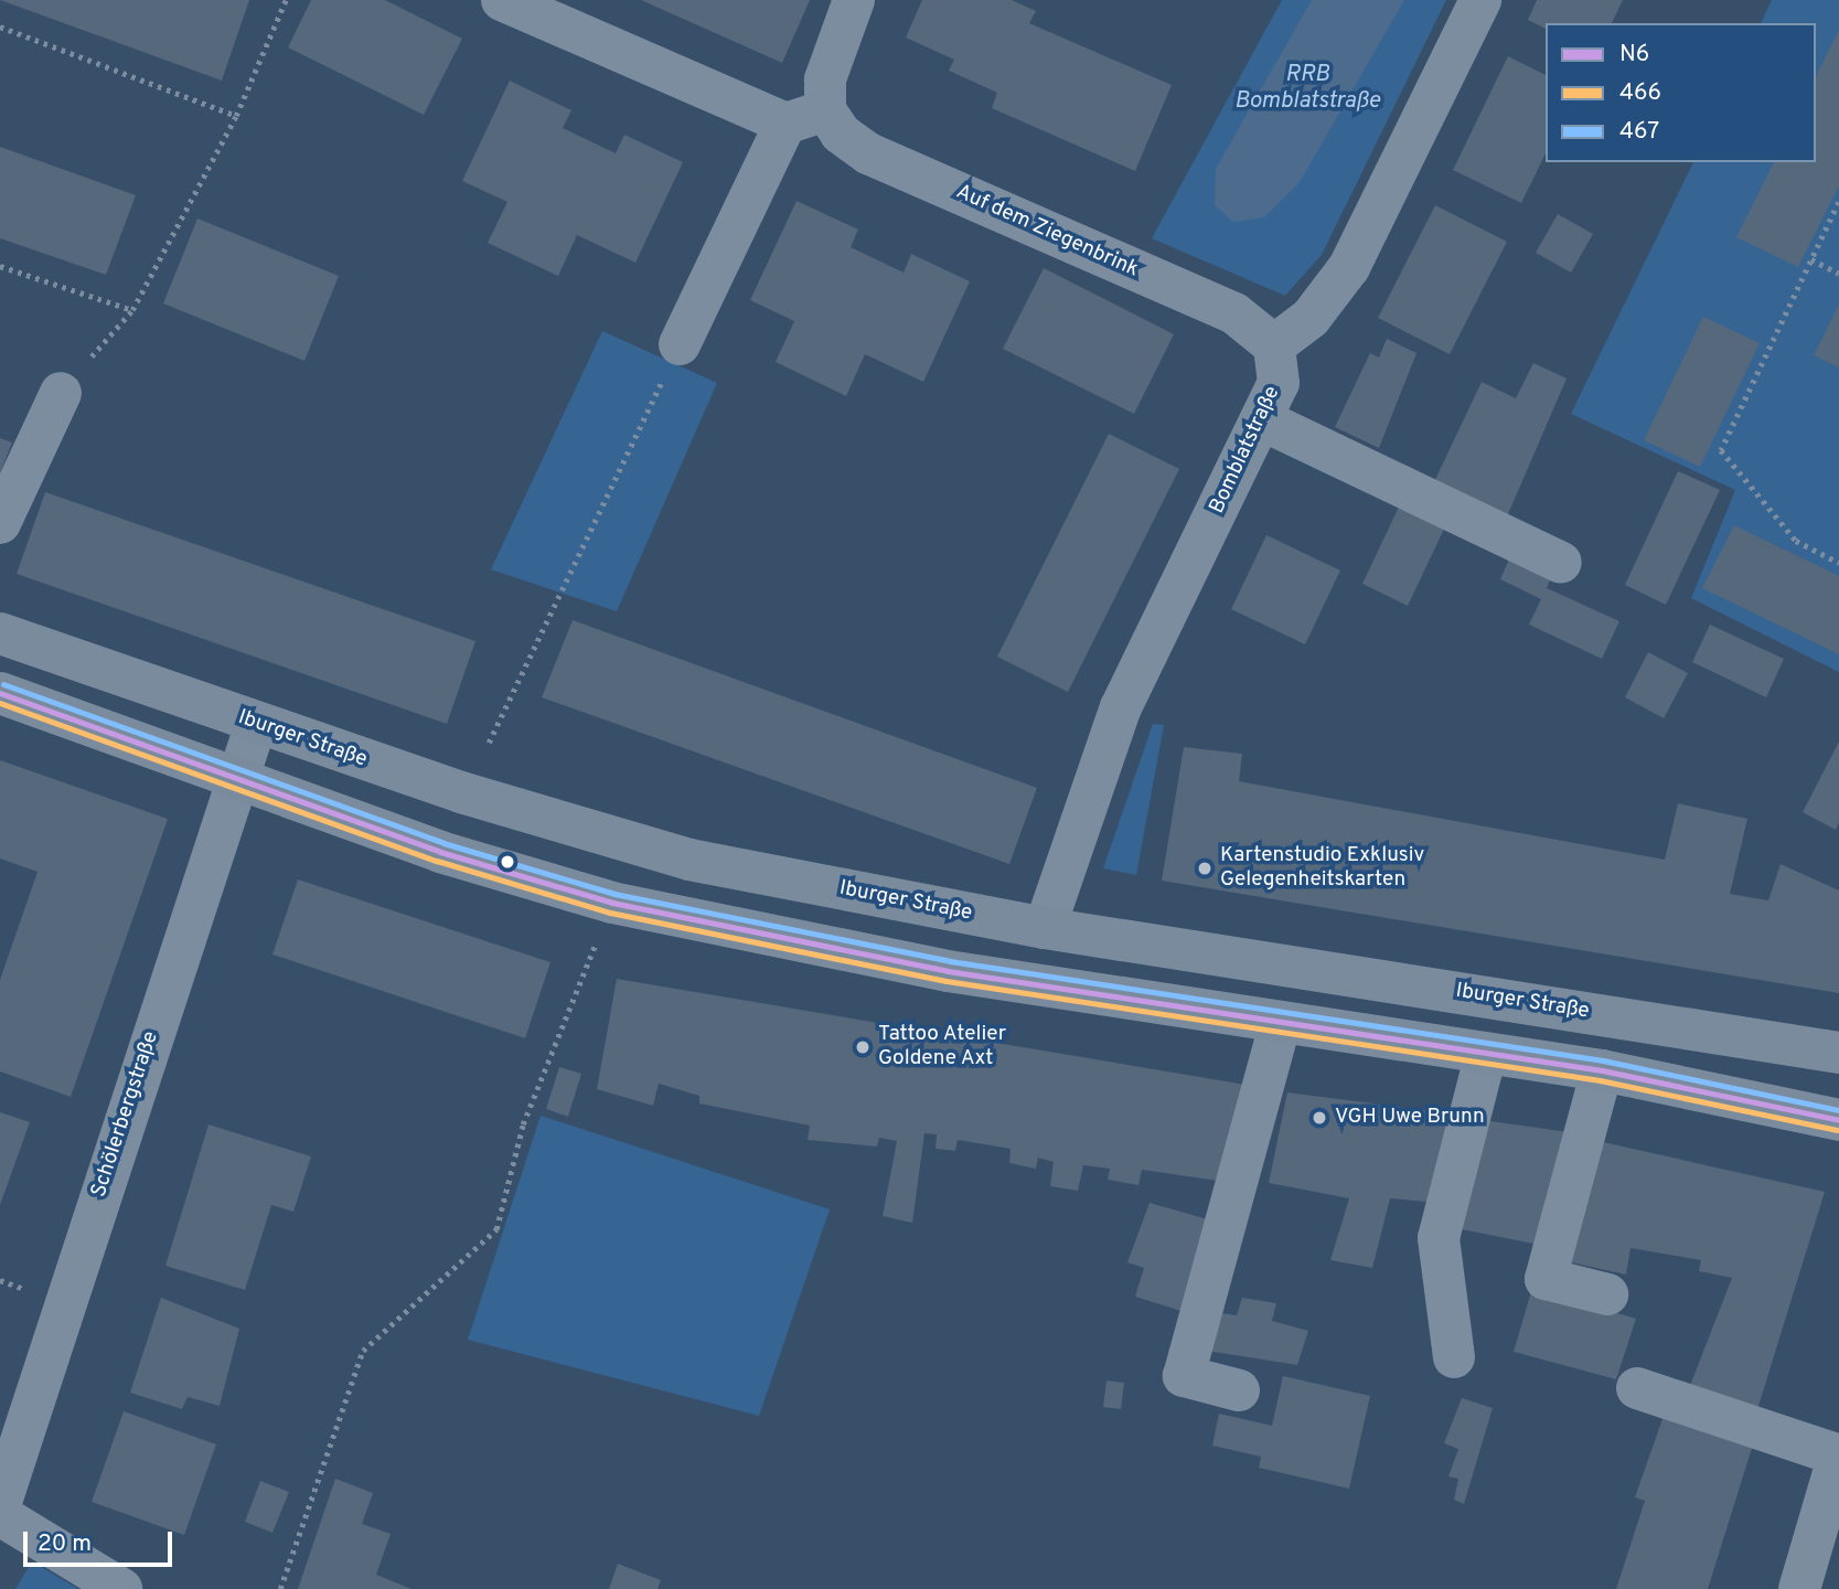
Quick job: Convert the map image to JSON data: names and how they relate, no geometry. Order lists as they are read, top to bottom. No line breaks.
{"streets":{"main road":["Iburger Straße"],"street":["Auf dem Ziegenbrink","Bomblatstraße","Schölerbergstraße"]},"crossings":[["Auf dem Ziegenbrink","Bomblatstraße"],["Bomblatstraße","Iburger Straße"],["Iburger Straße","Schölerbergstraße"]],"water":["RRB Bomblatstraße"],"places":["Kartenstudio Exklusiv Gelegenheitskarten","Tattoo Atelier Goldene Axt","VGH Uwe Brunn"],"lines":["transit line 467","transit line N6","transit line 466"],"legend":["N6","466","467"],"scale_bar":"20 m"}
